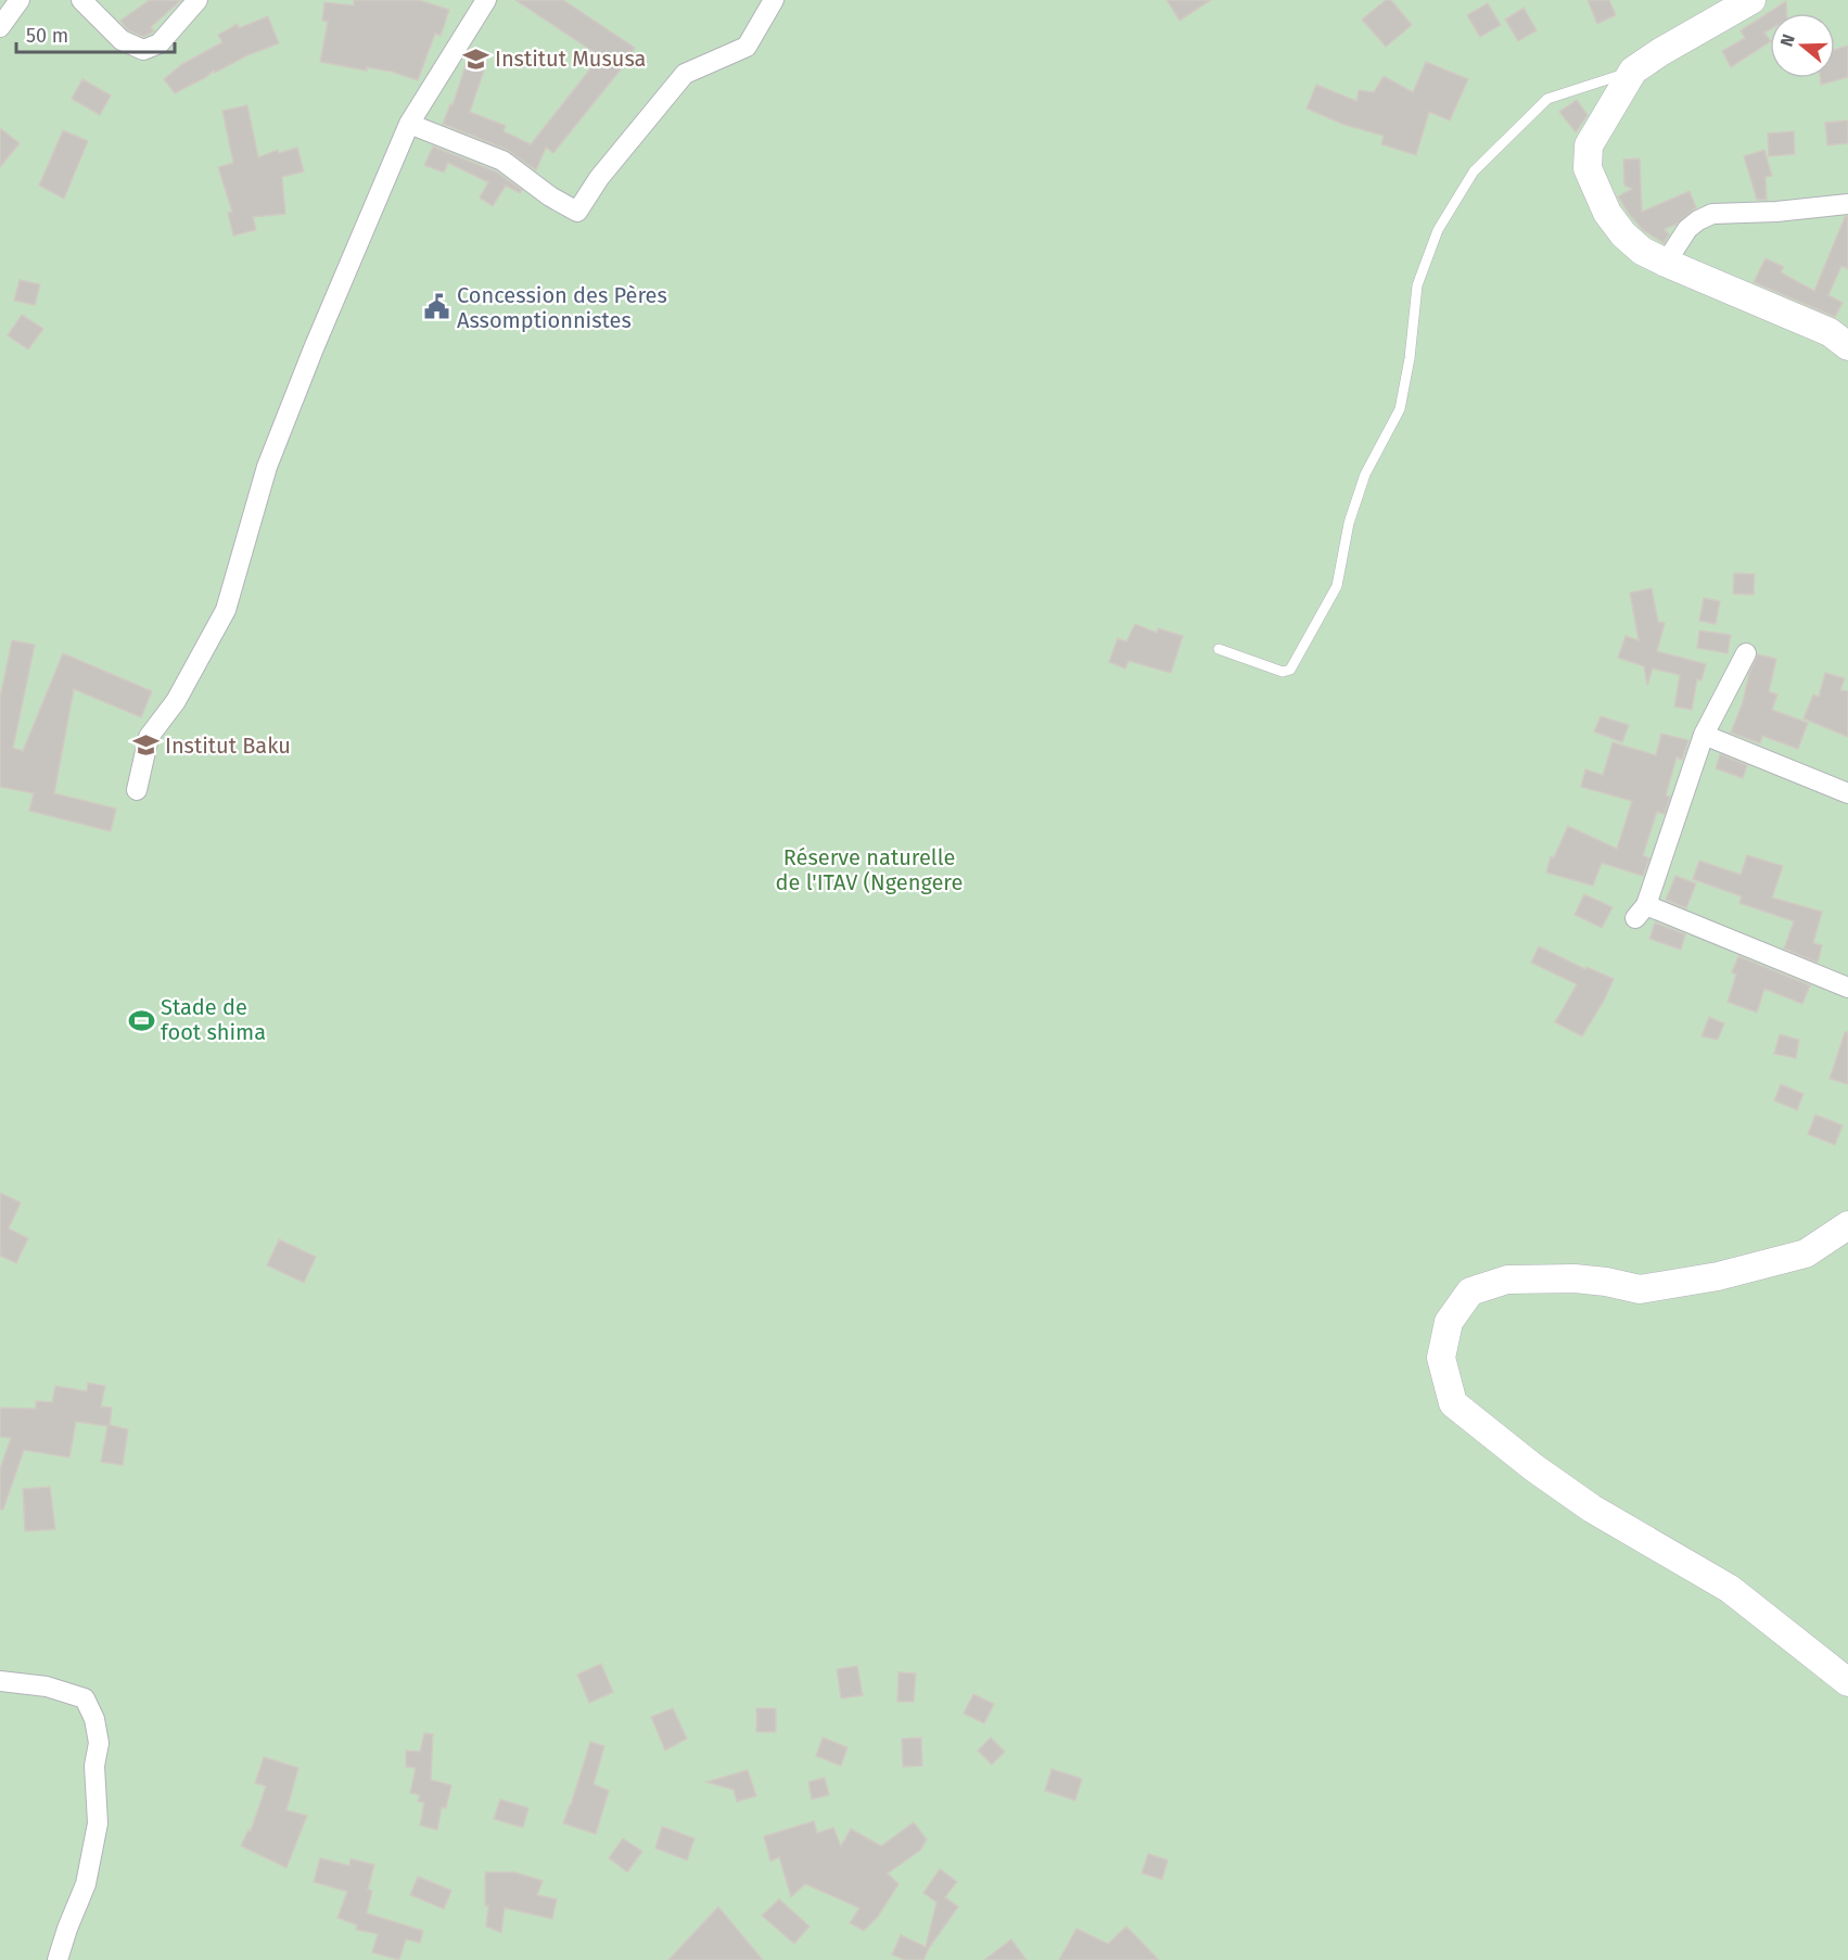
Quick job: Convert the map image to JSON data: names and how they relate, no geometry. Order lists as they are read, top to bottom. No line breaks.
{"parks":["Réserve naturelle de l'ITAV (Ngengere"],"places":{"school or university":["Institut Mususa","Institut Baku"],"public building":["Concession des Pères Assomptionnistes"],"sports":["Stade de foot shima"]},"scale_bar":"50 m","north":"left"}
